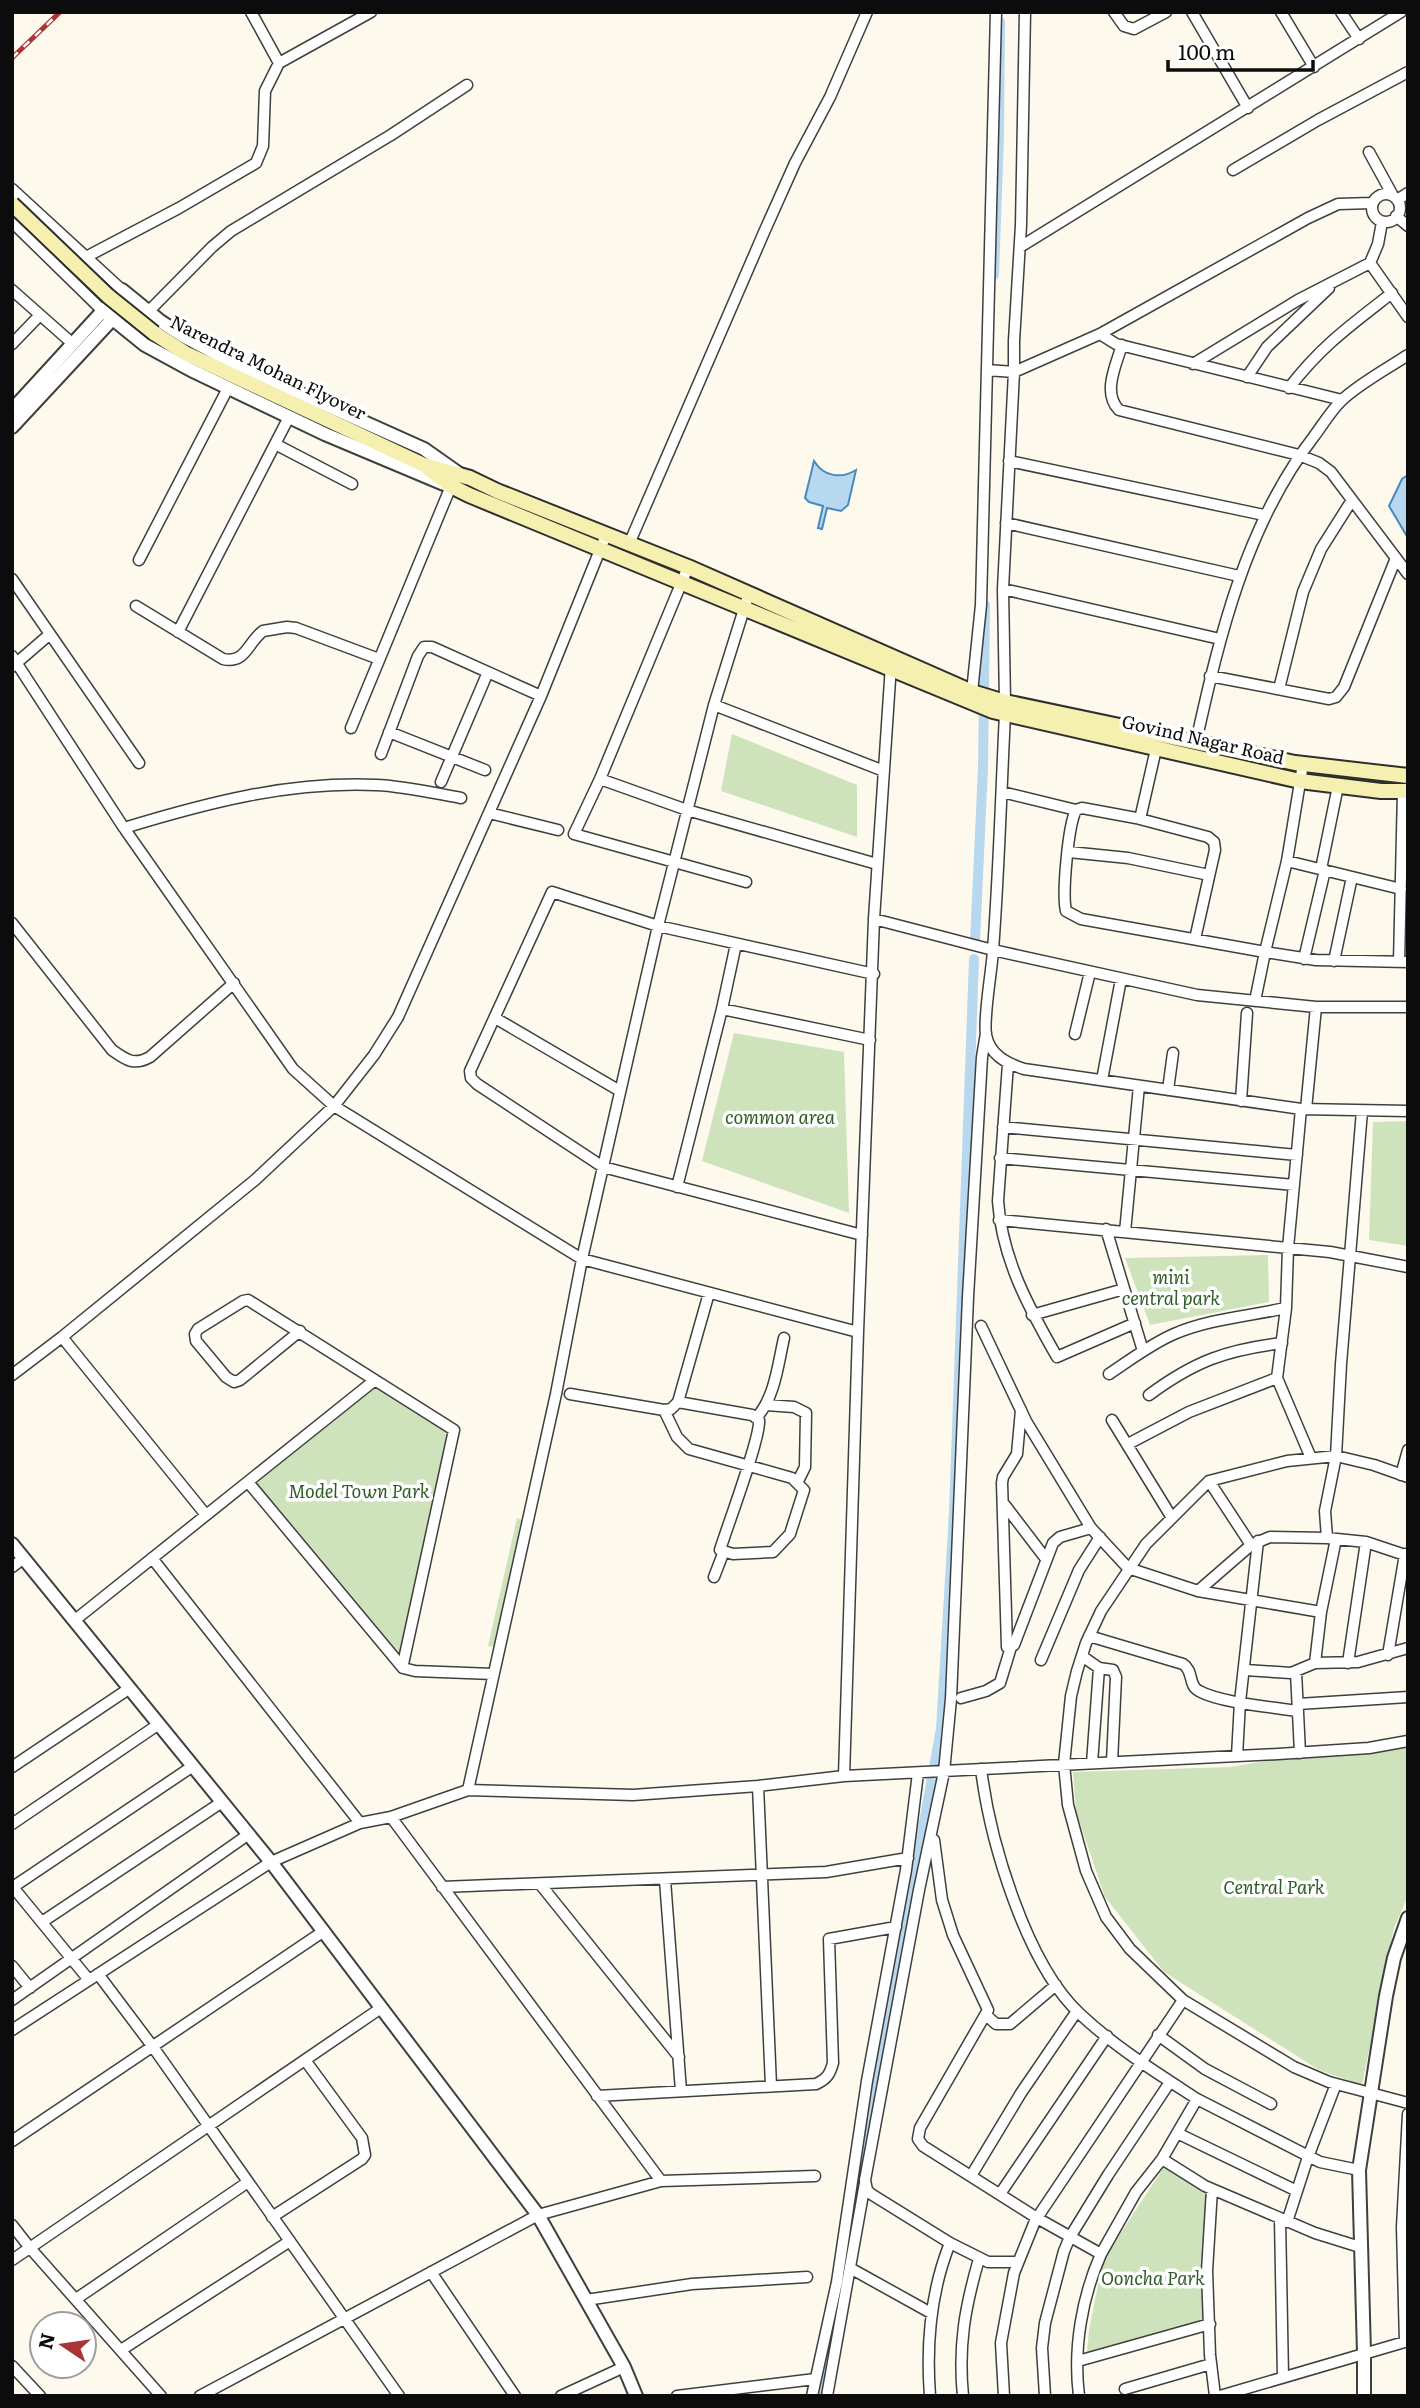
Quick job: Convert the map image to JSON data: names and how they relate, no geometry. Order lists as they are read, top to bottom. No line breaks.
{"streets":{"main road":["Narendra Mohan Flyover","Govind Nagar Road"]},"parks":["common area","mini central park","Model Town Park","Central Park","Ooncha Park"],"scale_bar":"100 m","north":"left"}
